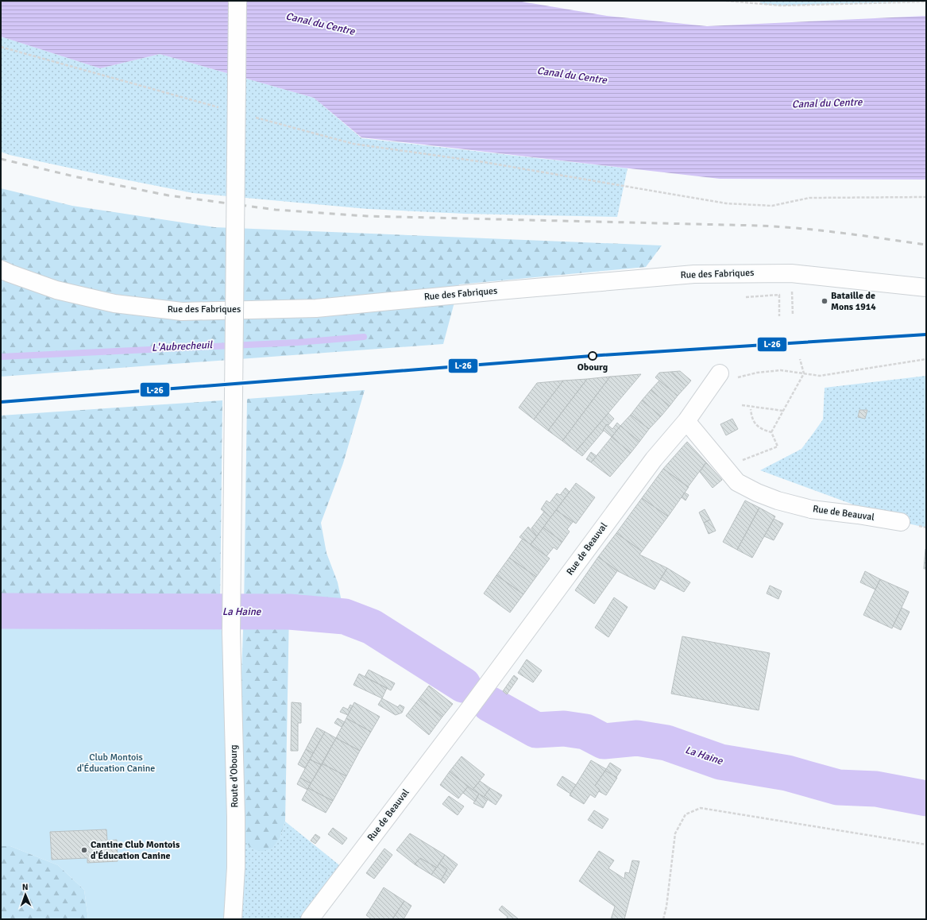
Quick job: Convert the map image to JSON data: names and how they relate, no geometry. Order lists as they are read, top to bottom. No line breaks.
{"streets":{"street":["Rue des Fabriques","Rue de Beauval","Route d'Obourg"]},"water":["Canal du Centre","L'Aubrecheuil","La Haine"],"parks":["Club Montois d'Éducation Canine"],"places":["Bataille de Mons 1914","Obourg","Cantine Club Montois d'Éducation Canine"],"lines":["transit line L-26"],"north":"top"}
